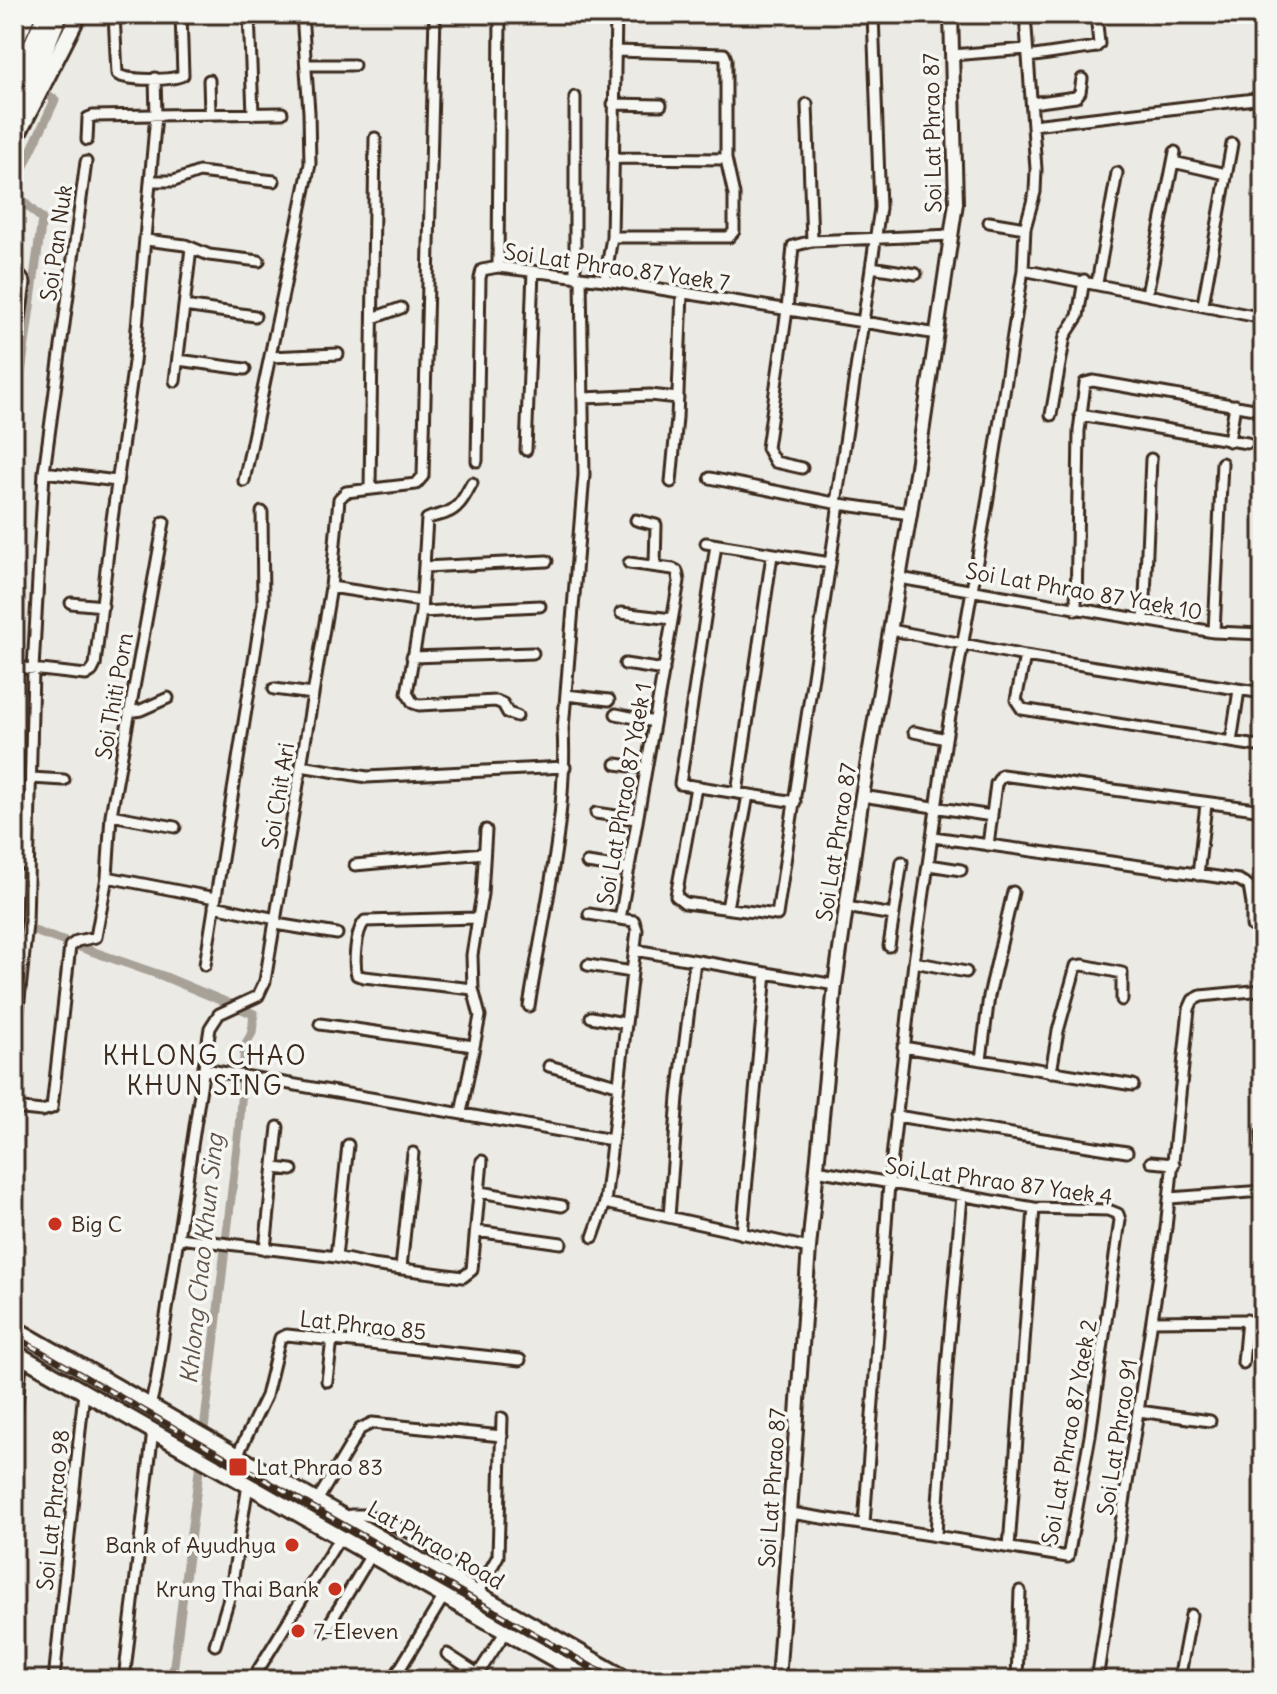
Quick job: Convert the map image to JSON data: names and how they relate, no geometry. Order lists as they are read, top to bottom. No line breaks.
{"streets":{"main road":["Lat Phrao Road"],"street":["Soi Lat Phrao 87","Soi Pan Nuk","Soi Lat Phrao 87 Yaek 7","Soi Lat Phrao 87 Yaek 10","Soi Thiti Porn","Soi Lat Phrao 87 Yaek 1","Soi Chit Ari","Soi Lat Phrao 87 Yaek 4","Lat Phrao 85","Soi Lat Phrao 87 Yaek 2","Soi Lat Phrao 91","Soi Lat Phrao 98"]},"crossings":[["Soi Lat Phrao 87","Soi Lat Phrao 87 Yaek 7"],["Soi Lat Phrao 87","Soi Lat Phrao 87 Yaek 10"],["Soi Lat Phrao 87","Soi Lat Phrao 87 Yaek 4"],["Soi Lat Phrao 87","Soi Lat Phrao 87 Yaek 2"],["Soi Chit Ari","Lat Phrao Road"],["Soi Lat Phrao 87 Yaek 4","Soi Lat Phrao 87 Yaek 2"],["Lat Phrao 85","Lat Phrao Road"],["Soi Lat Phrao 98","Lat Phrao Road"]],"districts":["KHLONG CHAO KHUN SING"],"water":["Khlong Chao Khun Sing"],"places":{"other":["Big C","Bank of Ayudhya","Krung Thai Bank","7-Eleven"],"transit":["Lat Phrao 83"]}}
